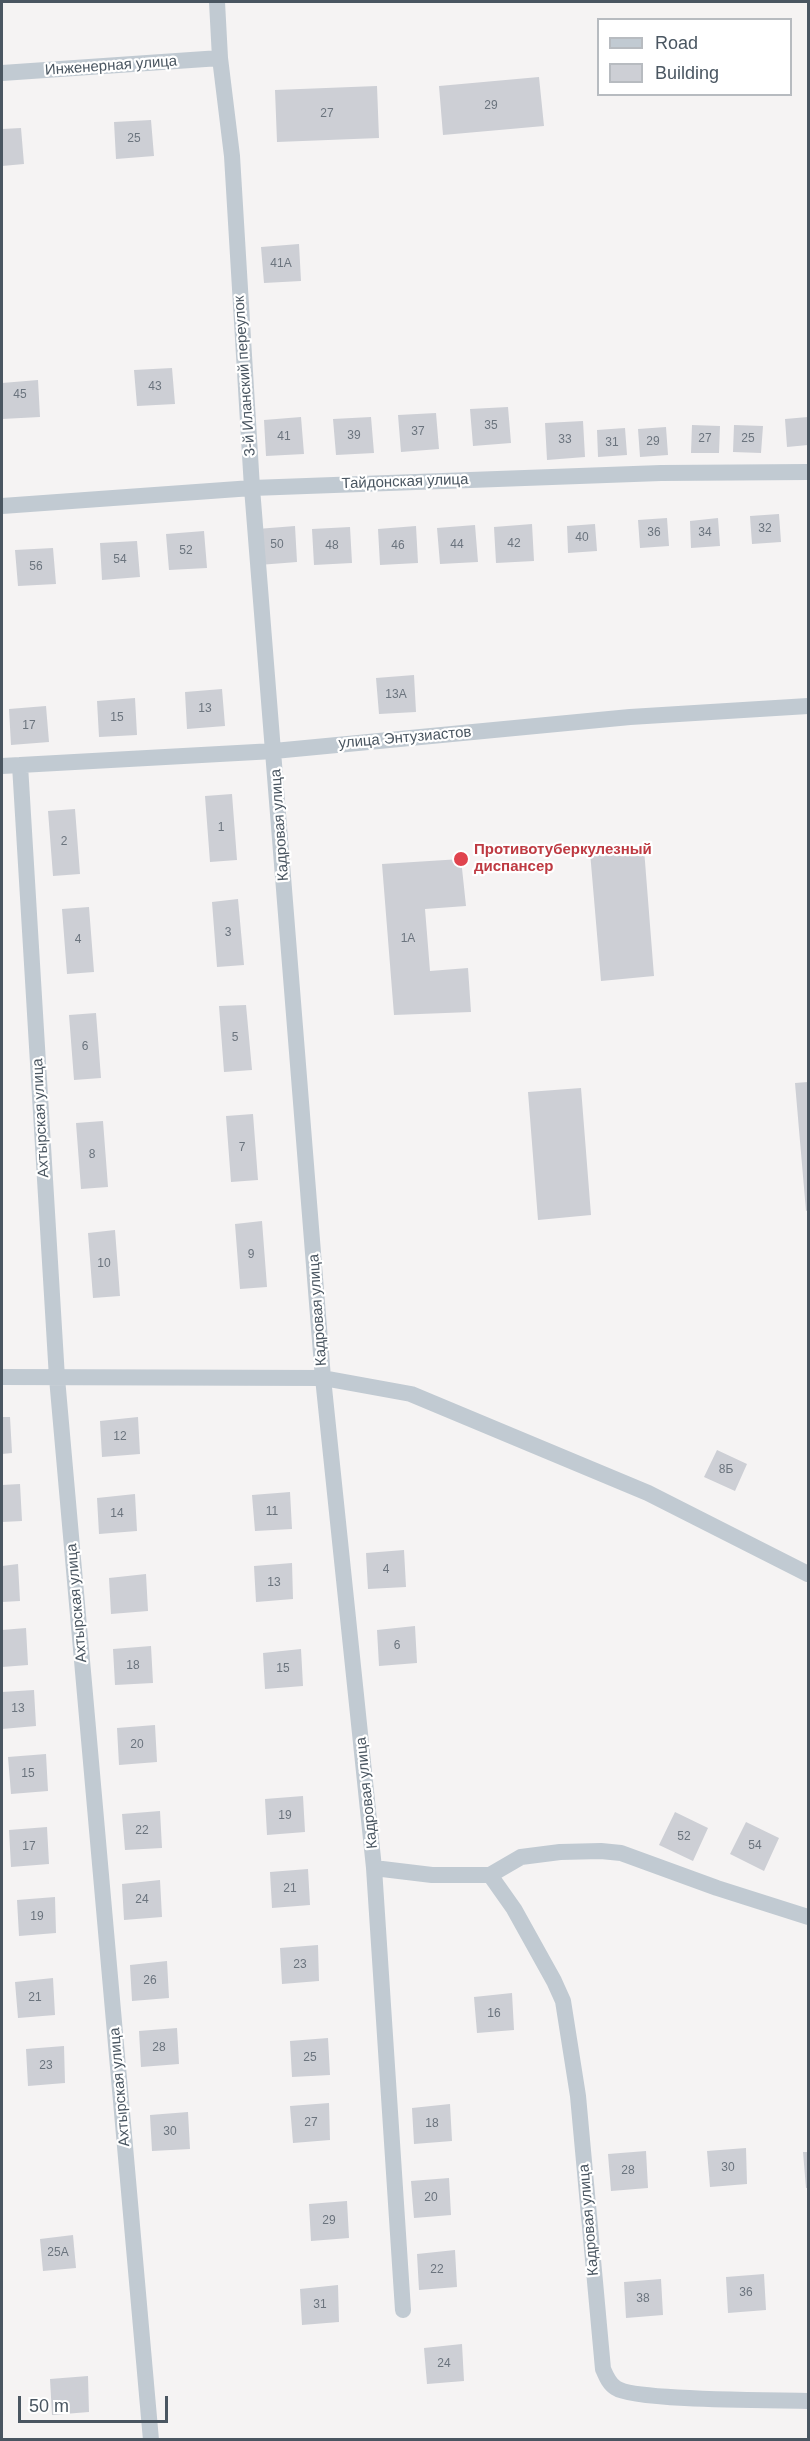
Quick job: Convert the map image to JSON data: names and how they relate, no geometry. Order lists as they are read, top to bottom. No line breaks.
{"streets":{"street":["Инженерная улица","3-й Иланский переулок","Тайдонская улица","улица Энтузиастов","Кадровая улица","Ахтырская улица"]},"crossings":[["Инженерная улица","3-й Иланский переулок"],["3-й Иланский переулок","Тайдонская улица"],["3-й Иланский переулок","улица Энтузиастов"],["3-й Иланский переулок","Кадровая улица"],["улица Энтузиастов","Кадровая улица"],["улица Энтузиастов","Ахтырская улица"]],"places":["Противотуберкулезный диспансер"],"house_numbers":["29","27","25","41А","43","45","35","37","39","41","27","25","33","29","31","32","36","34","40","42","50","44","48","46","52","54","56","13А","13","15","17","1","2","3","1А","4","5","6","7","8","9","10","12","8Б","11","14","4","13","6","18","15","13","20","15","19","22","52","54","17","21","24","19","23","26","21","16","28","25","23","27","18","30","30","28","20","29","25А","22","36","38","31","24"],"legend":["Road","Building"],"scale_bar":"50 m"}
